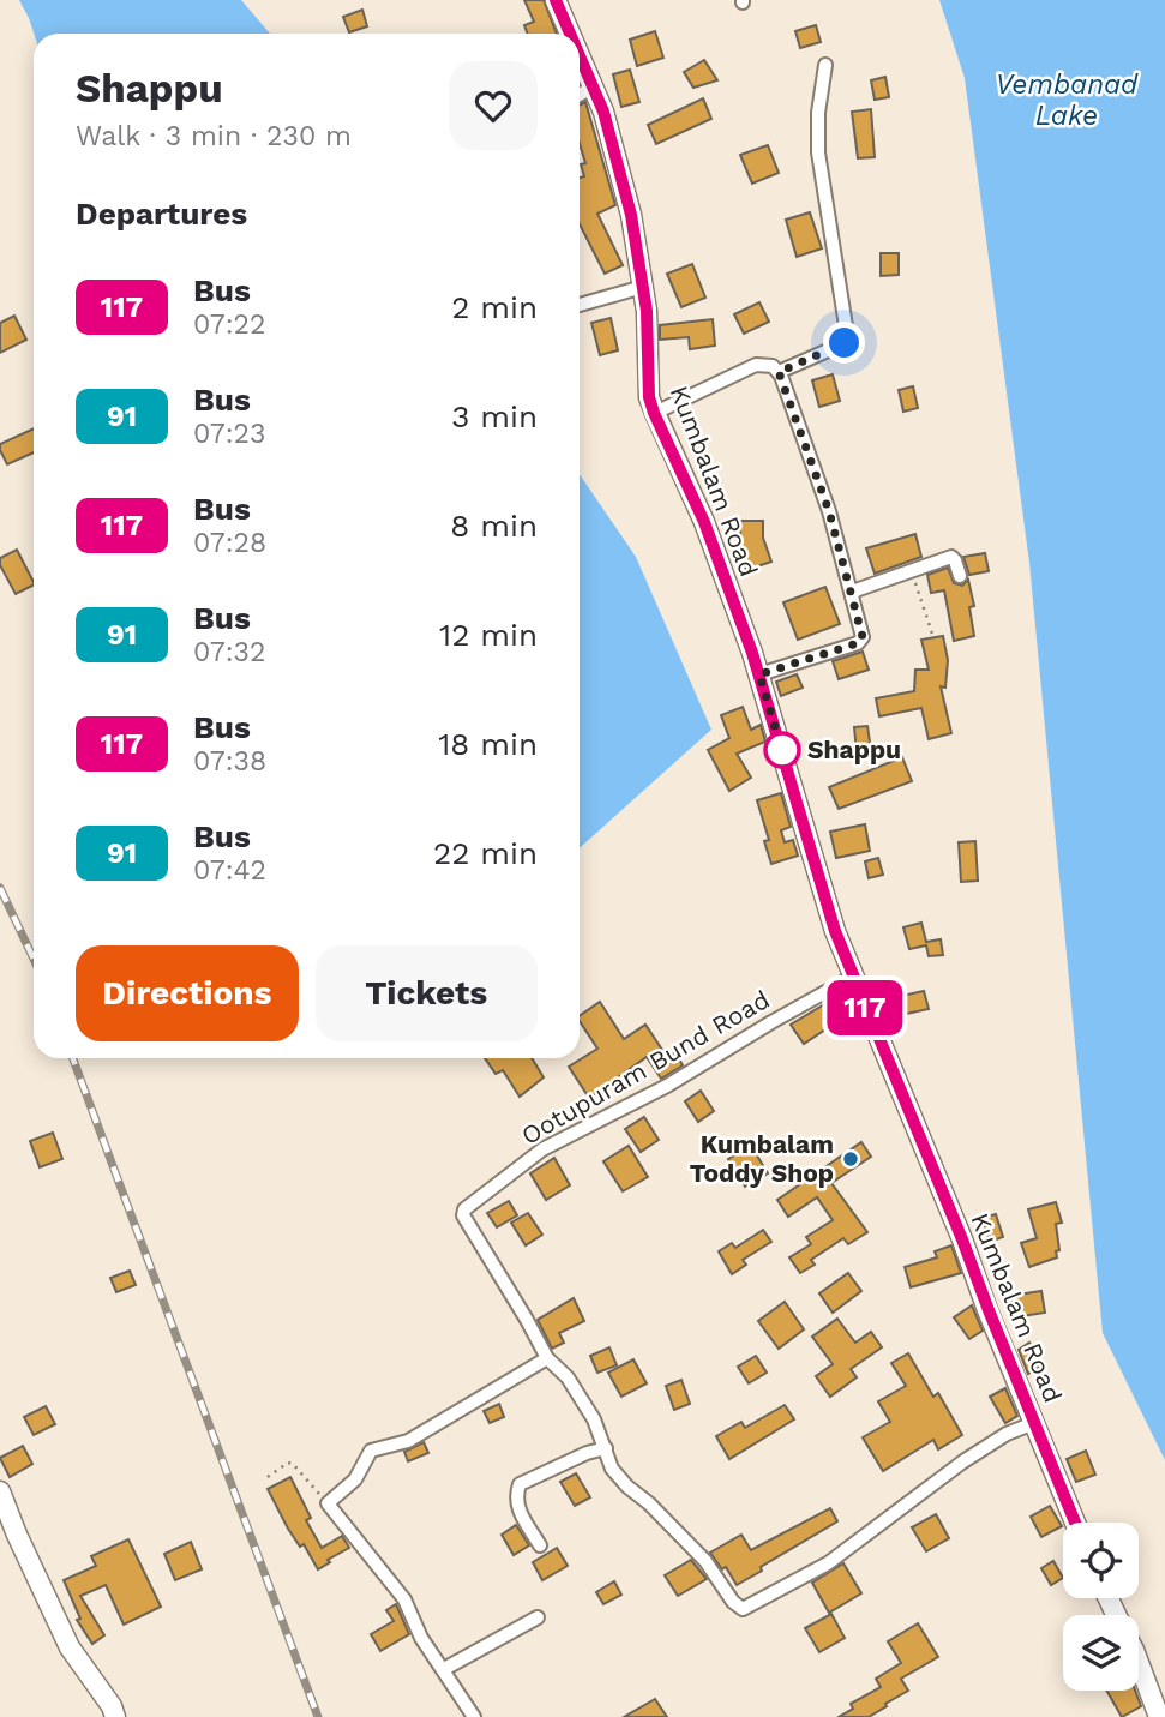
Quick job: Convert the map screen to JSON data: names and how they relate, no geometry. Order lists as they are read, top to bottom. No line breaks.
{"streets":{"main road":["Kumbalam Road"],"street":["Ootupuram Bund Road"]},"crossings":[["Kumbalam Road","Ootupuram Bund Road"]],"water":["Vembanad Lake"],"places":["Shappu","Kumbalam Toddy Shop"],"lines":["bus line 117"],"page":{"on_map":"117","heading":[["Shappu","Walk · 3 min · 230 m"],"Departures"],"list":[{"mark":"117","name":"Bus","note":"07:22","value":"2 min"},{"mark":"91","name":"Bus","note":"07:23","value":"3 min"},{"mark":"117","name":"Bus","note":"07:28","value":"8 min"},{"mark":"91","name":"Bus","note":"07:32","value":"12 min"},{"mark":"117","name":"Bus","note":"07:38","value":"18 min"},{"mark":"91","name":"Bus","note":"07:42","value":"22 min"}],"buttons":["Directions","Tickets"]}}
